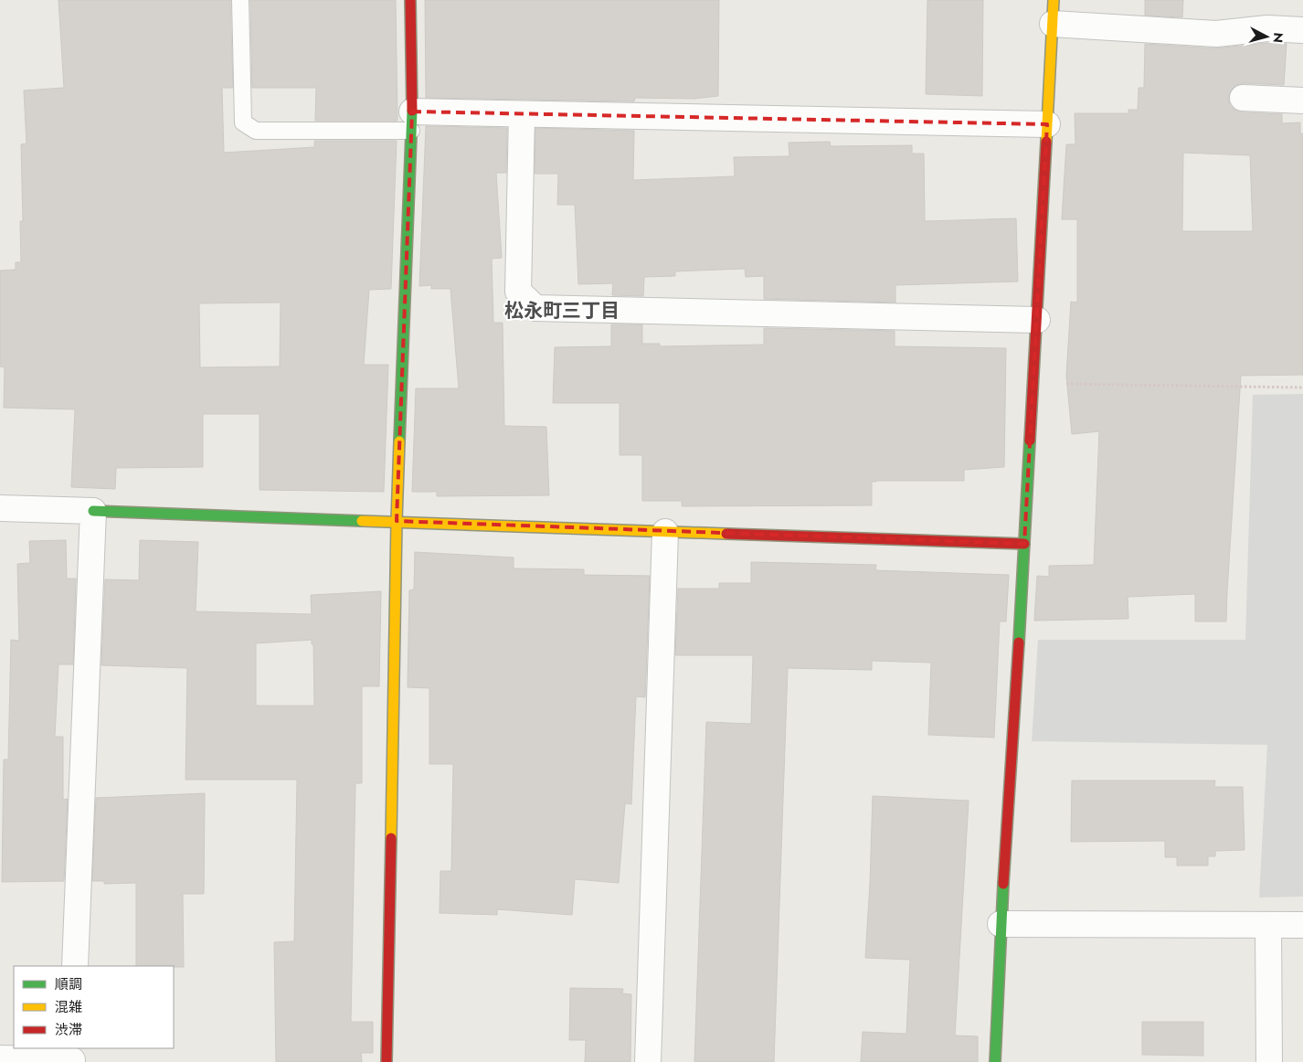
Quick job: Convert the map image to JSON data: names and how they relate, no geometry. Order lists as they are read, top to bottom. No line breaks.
{"districts":["松永町三丁目"],"legend":["順調","混雑","渋滞"],"north":"right"}
